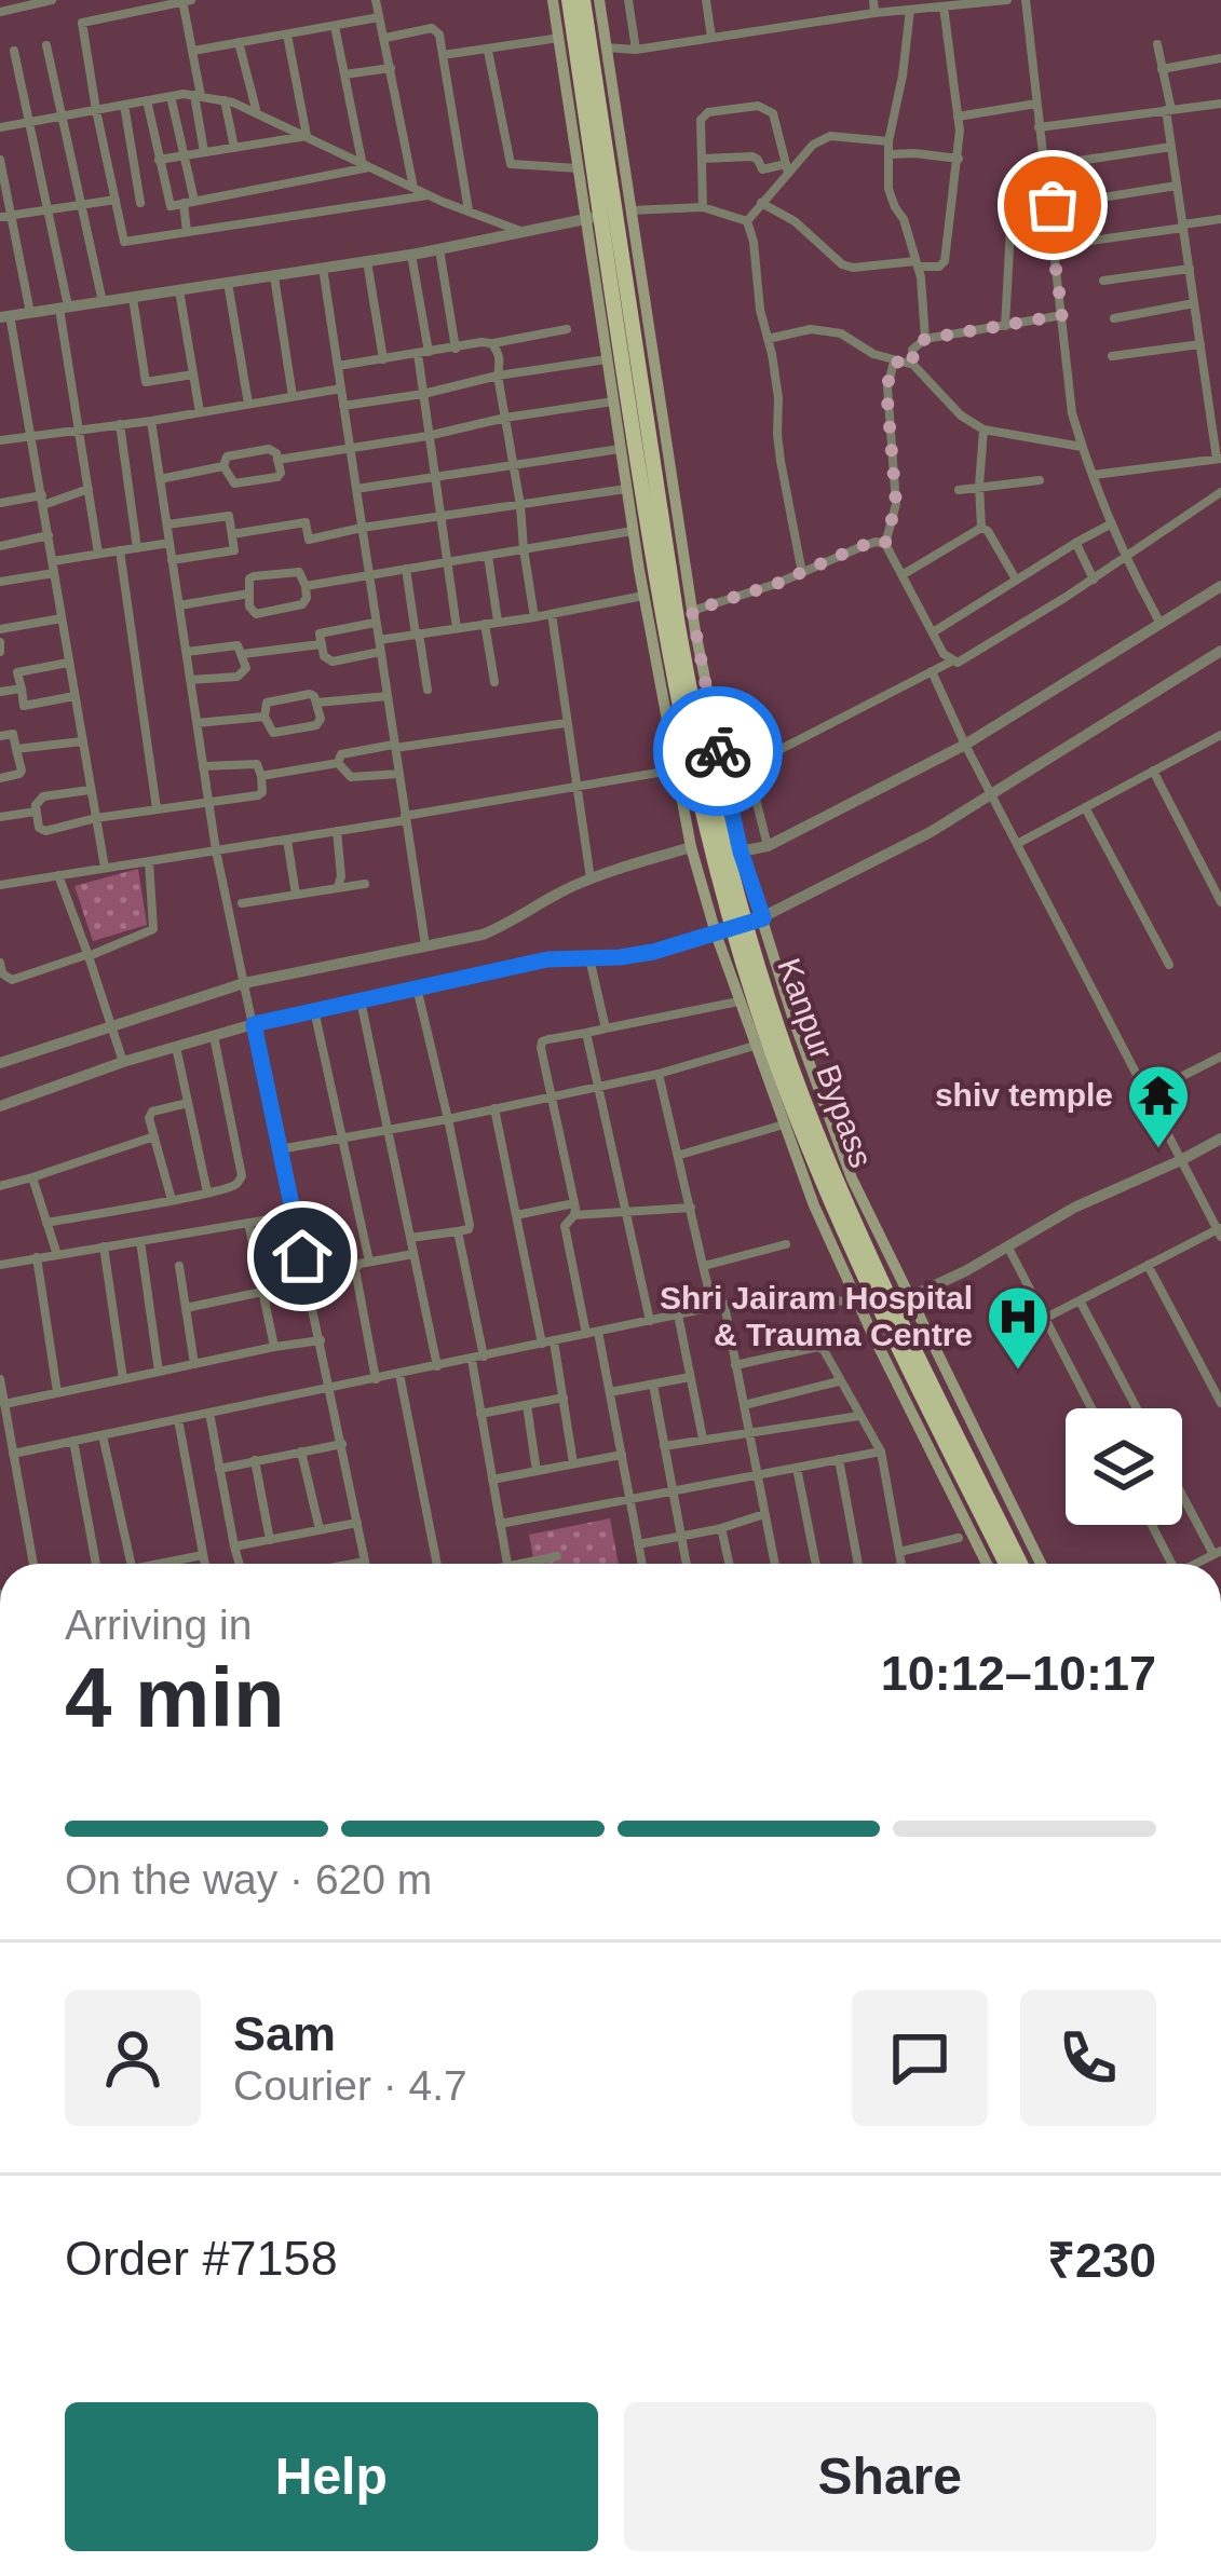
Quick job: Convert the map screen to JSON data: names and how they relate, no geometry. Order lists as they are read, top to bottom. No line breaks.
{"streets":{"highway":["Kanpur Bypass"]},"places":{"temple":["shiv temple"],"hospital":["Shri Jairam Hospital & Trauma Centre"]},"page":{"heading":["4 min","Arriving in","10:12–10:17"],"panel":["Sam","Courier · 4.7","Order #7158","₹230"],"bar":"On the way · 620 m","buttons":["Help","Share"]}}
